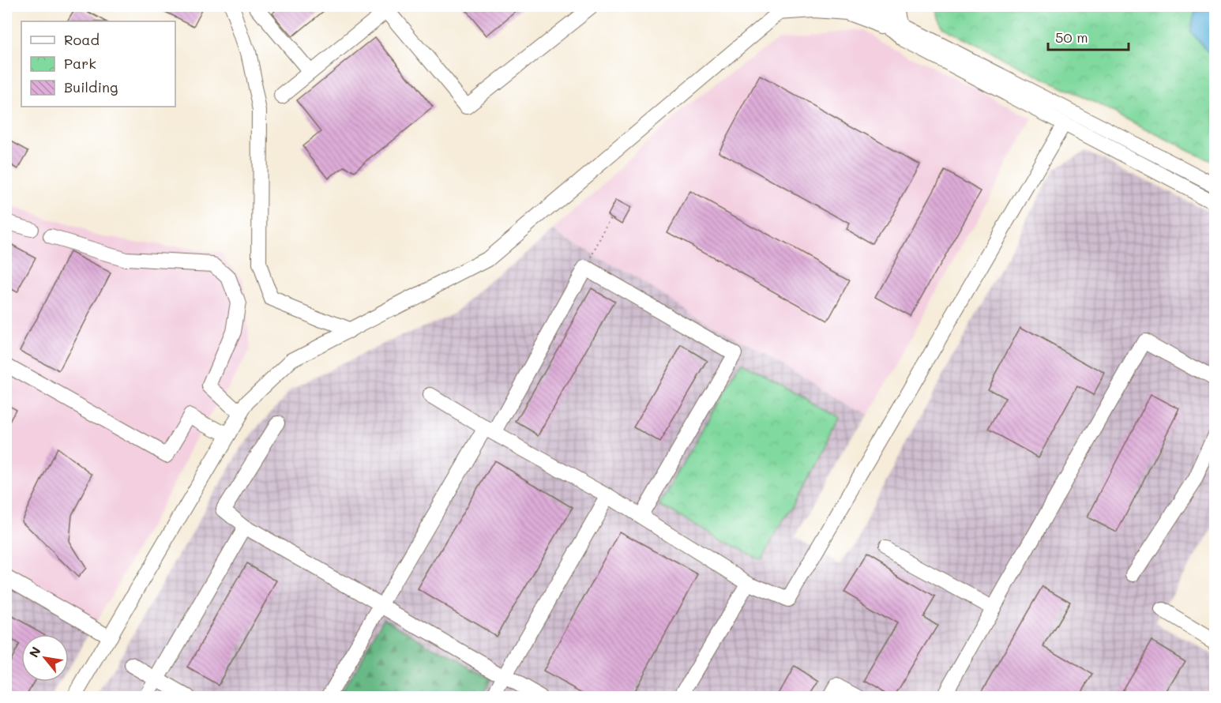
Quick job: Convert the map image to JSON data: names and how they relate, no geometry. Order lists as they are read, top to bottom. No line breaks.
{"legend":["Road","Park","Building"],"scale_bar":"50 m","north":"top left"}
